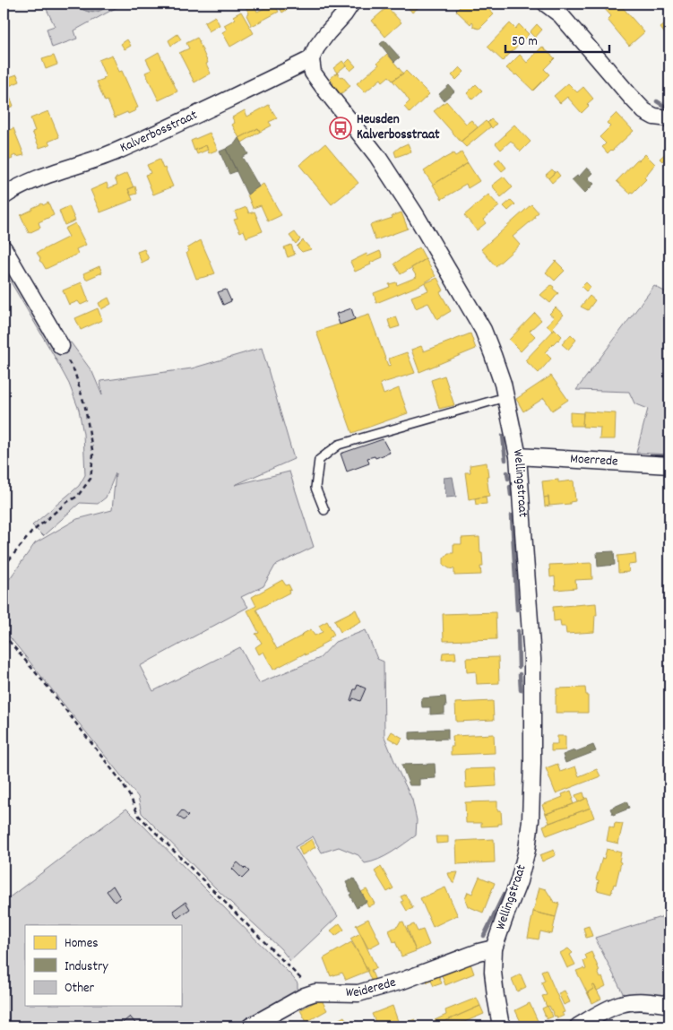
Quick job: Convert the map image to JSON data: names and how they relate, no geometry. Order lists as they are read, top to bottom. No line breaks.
{"streets":{"street":["Kalverbosstraat","Moerrede","Wellingstraat","Weiderede"]},"crossings":[["Kalverbosstraat","Wellingstraat"],["Moerrede","Wellingstraat"],["Wellingstraat","Weiderede"]],"places":{"bus stop":["Heusden Kalverbosstraat"]},"legend":["Homes","Industry","Other"],"scale_bar":"50 m"}
